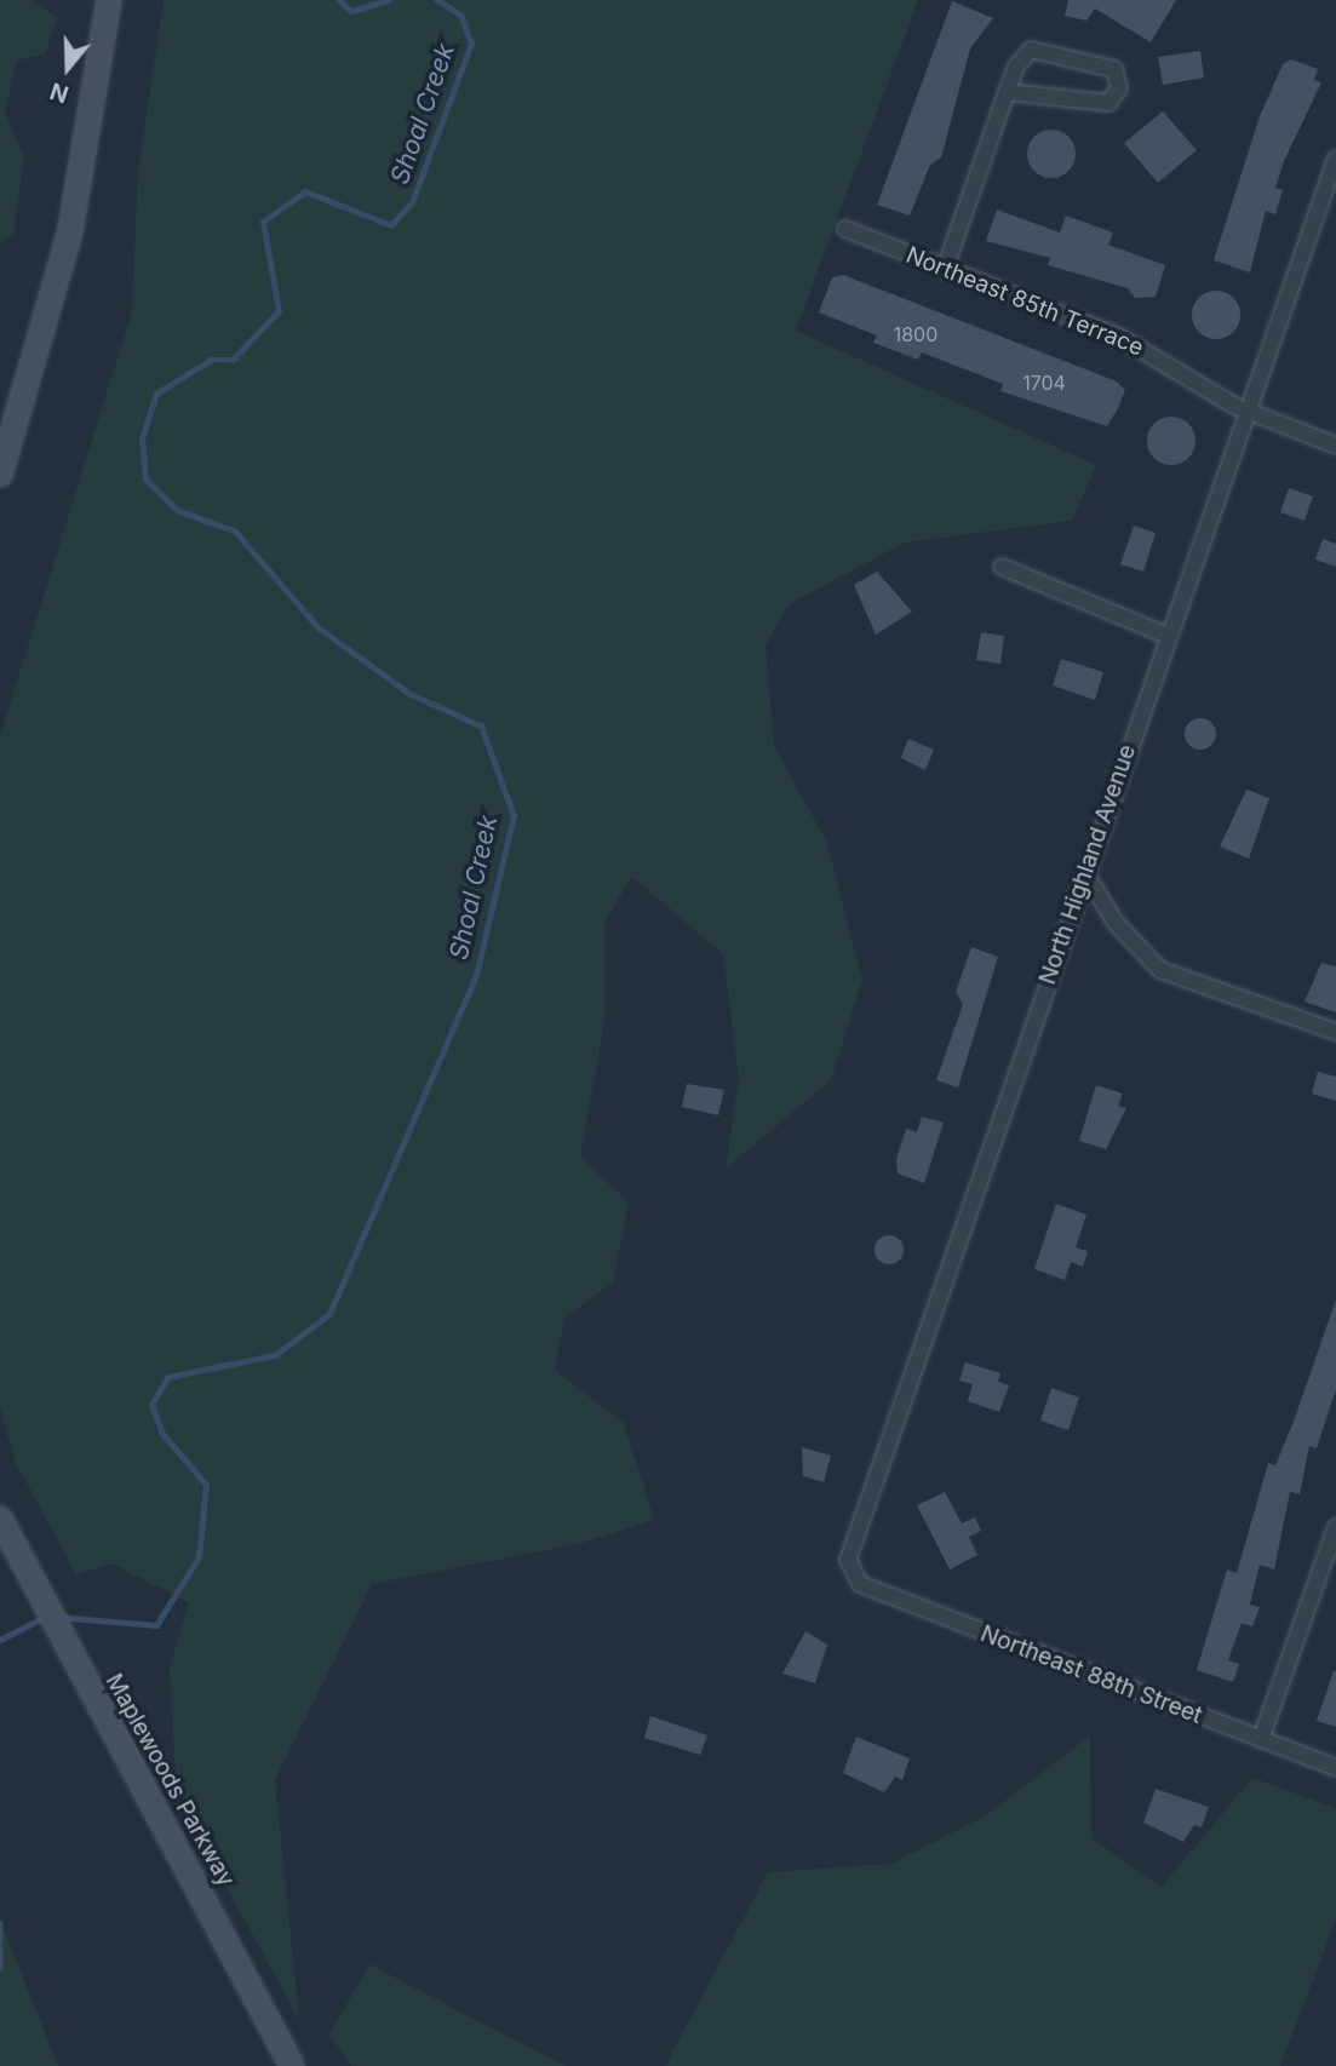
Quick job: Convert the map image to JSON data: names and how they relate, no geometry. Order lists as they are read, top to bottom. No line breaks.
{"streets":{"main road":["Maplewoods Parkway"],"street":["Northeast 85th Terrace","North Highland Avenue","Northeast 88th Street"]},"crossings":[["Northeast 85th Terrace","North Highland Avenue"],["North Highland Avenue","Northeast 88th Street"]],"water":["Shoal Creek"],"house_numbers":["1800","1704"],"north":"bottom"}
